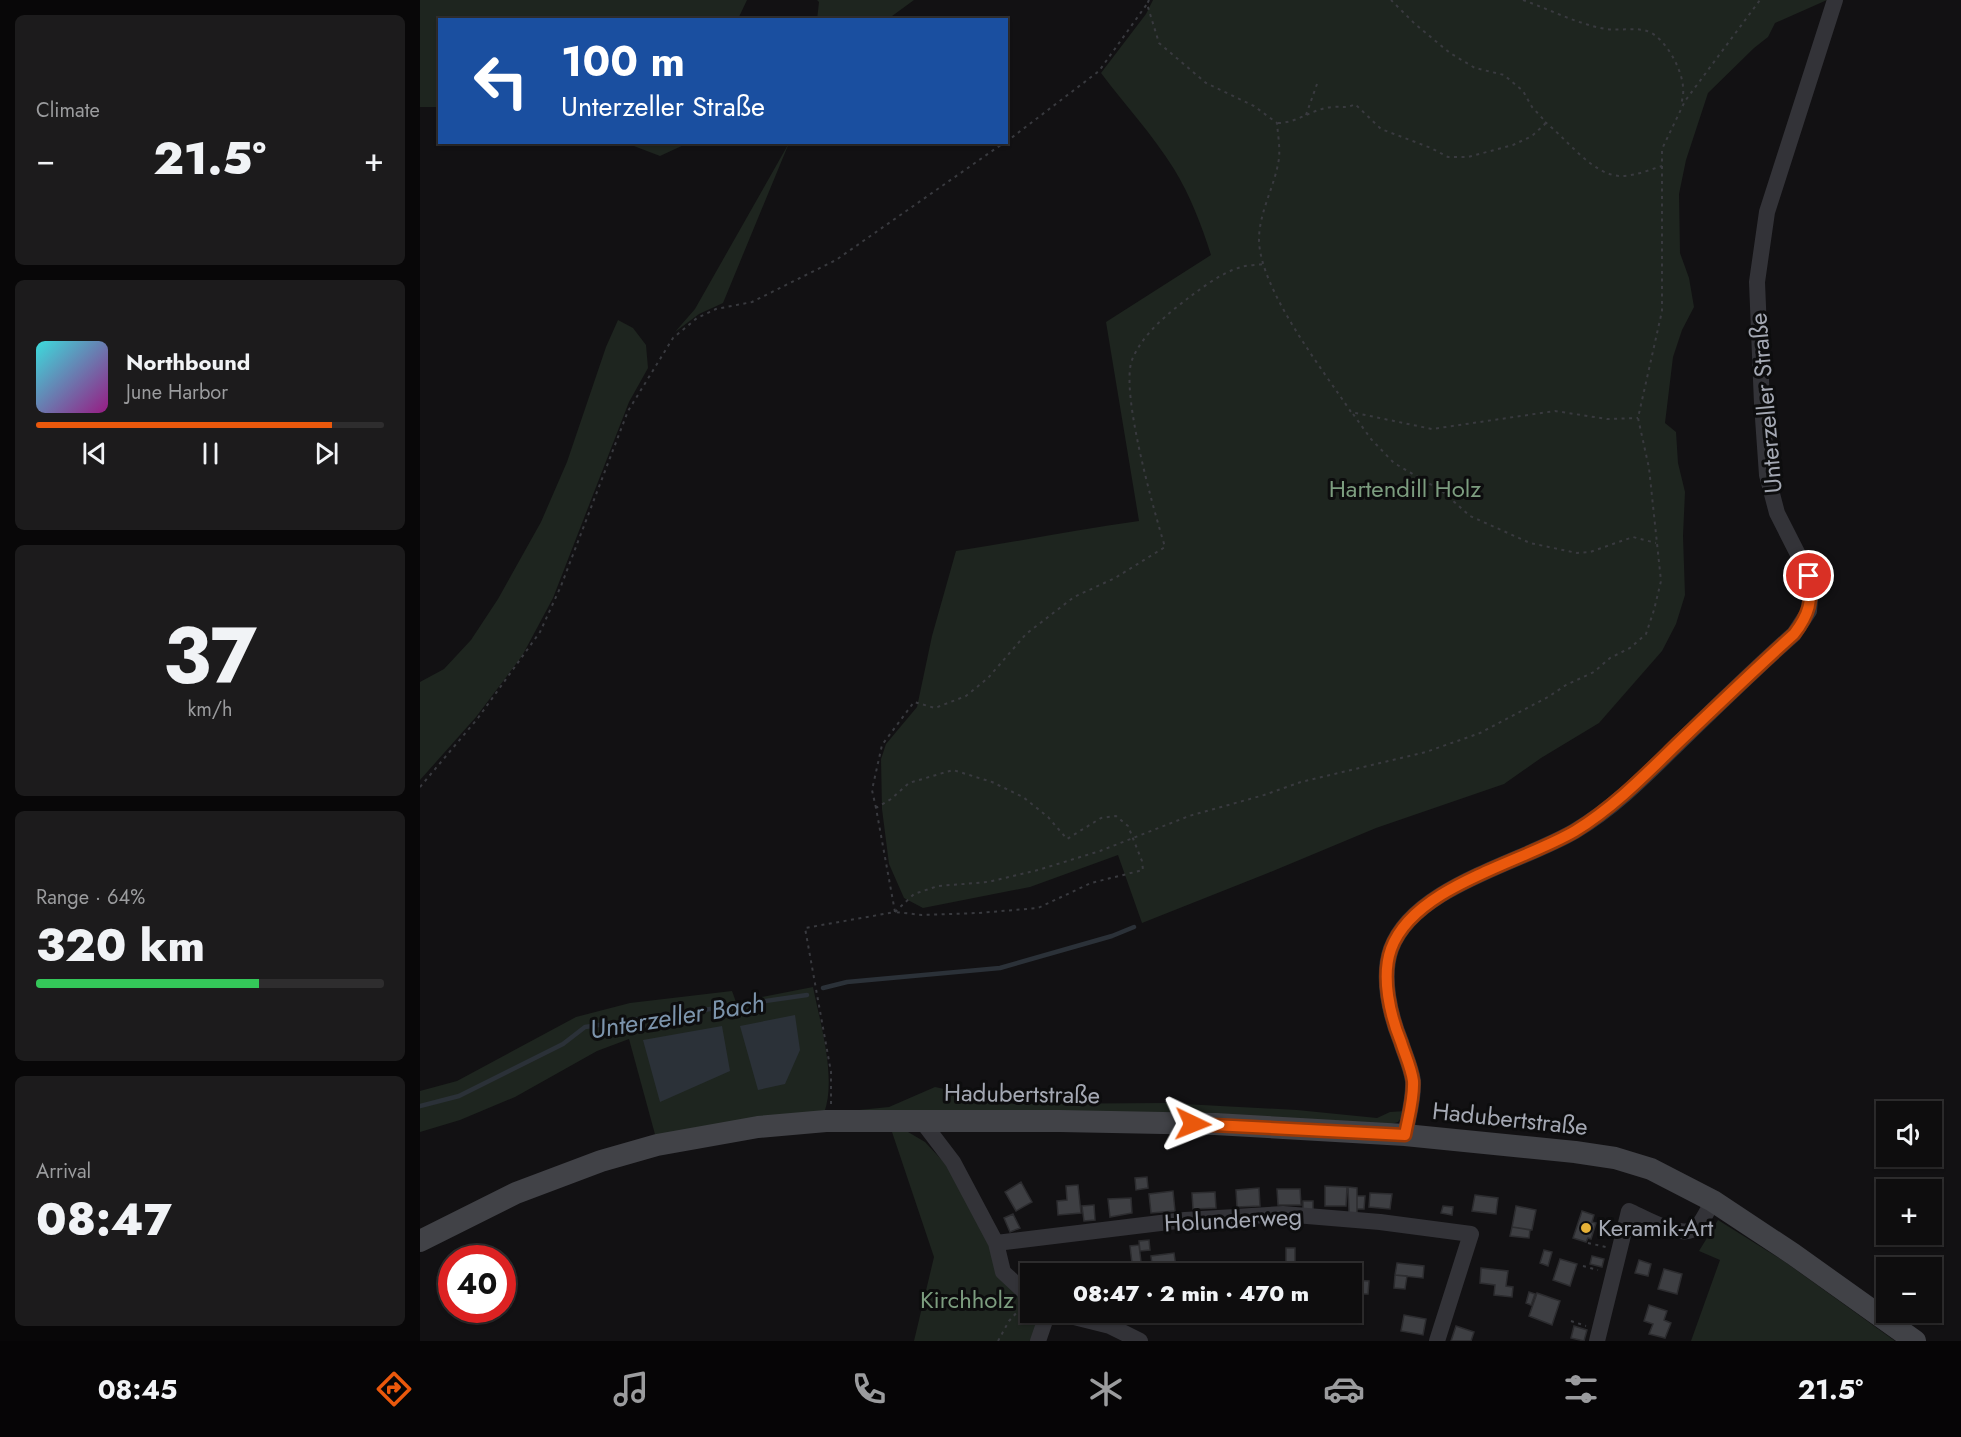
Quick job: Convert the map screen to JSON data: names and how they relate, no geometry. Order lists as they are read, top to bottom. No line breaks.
{"streets":{"street":["Unterzeller Straße","Hadubertstraße","Holunderweg"]},"crossings":[["Unterzeller Straße","Hadubertstraße"]],"water":["Unterzeller Bach"],"parks":["Hartendill Holz","Kirchholz"],"places":["Keramik-Art"],"page":{"tile":["Climate",["37","km/h"],["Range · 64%","320 km"],["Arrival","08:47"]],"turn":["100 m","Unterzeller Straße"],"heat":["−","21.5°","+"],"song":["Northbound","June Harbor"],"map_buttons":["+","−"],"limit":"40","trip":"08:47 · 2 min · 470 m","tabs":["08:45","21.5°"]}}
